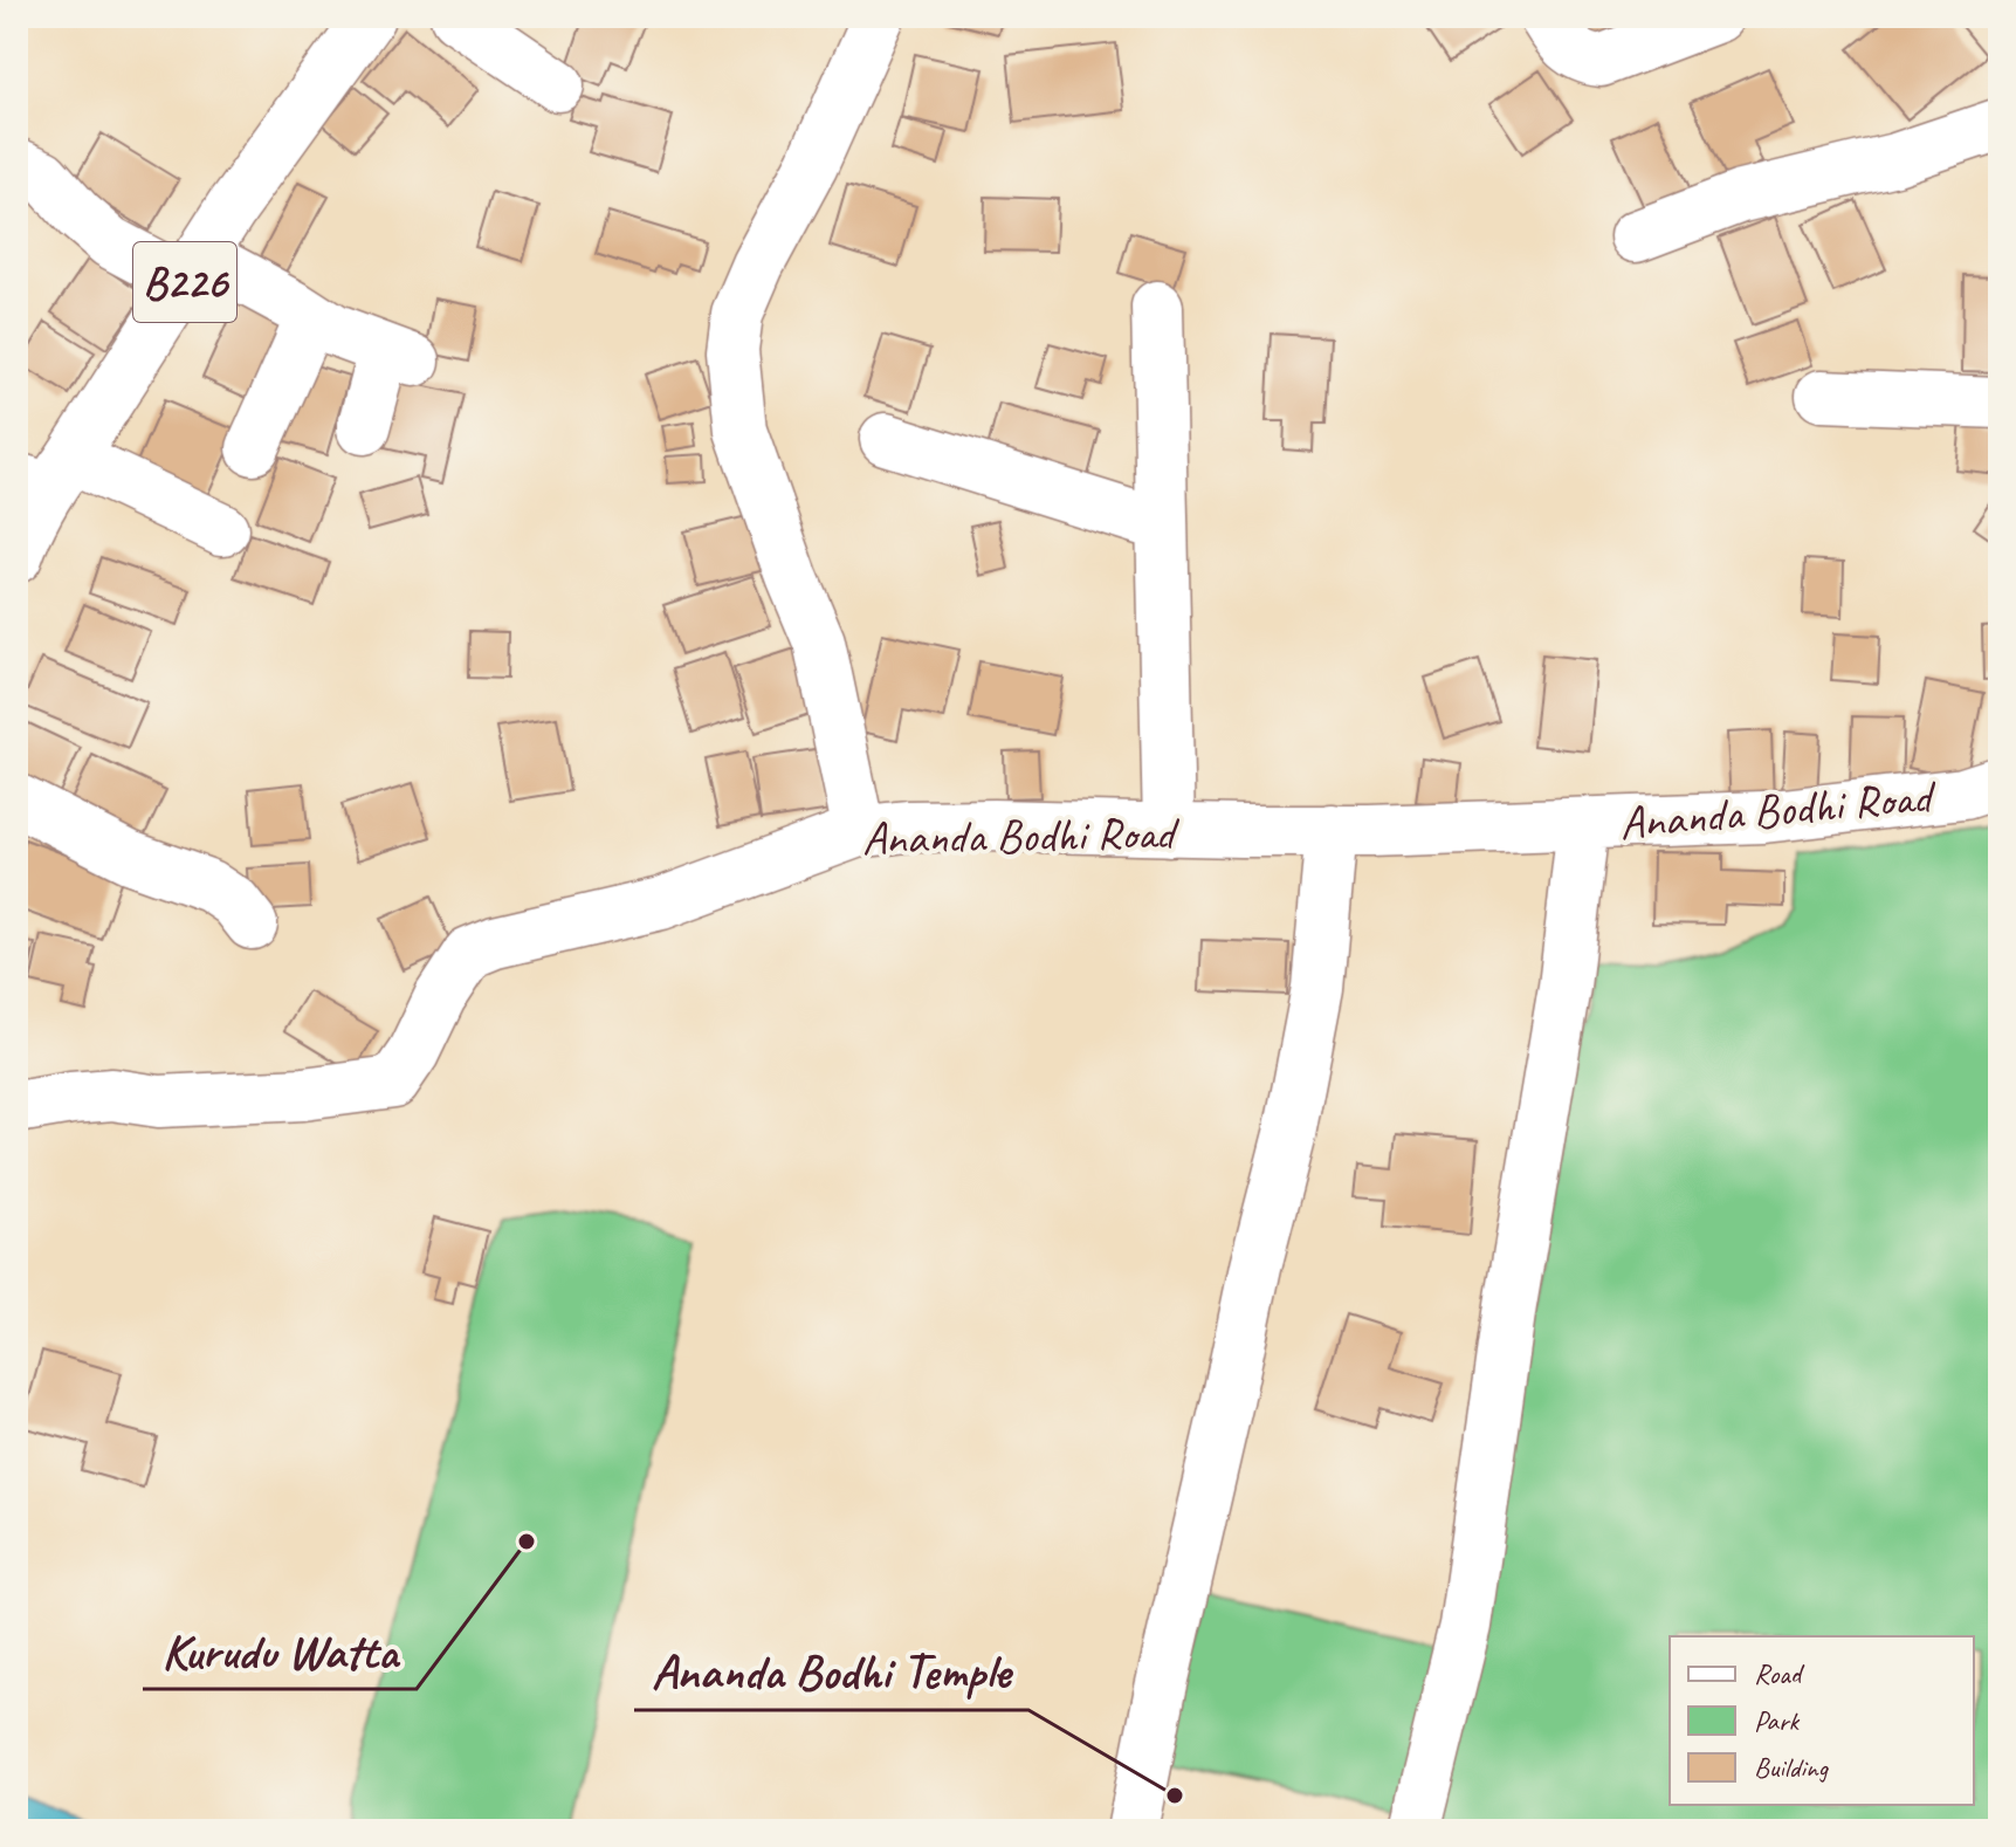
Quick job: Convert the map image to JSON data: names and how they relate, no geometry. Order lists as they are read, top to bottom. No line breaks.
{"streets":{"street":["B226","Ananda Bodhi Road"]},"places":["Kurudu Watta","Ananda Bodhi Temple"],"legend":["Road","Park","Building"]}
